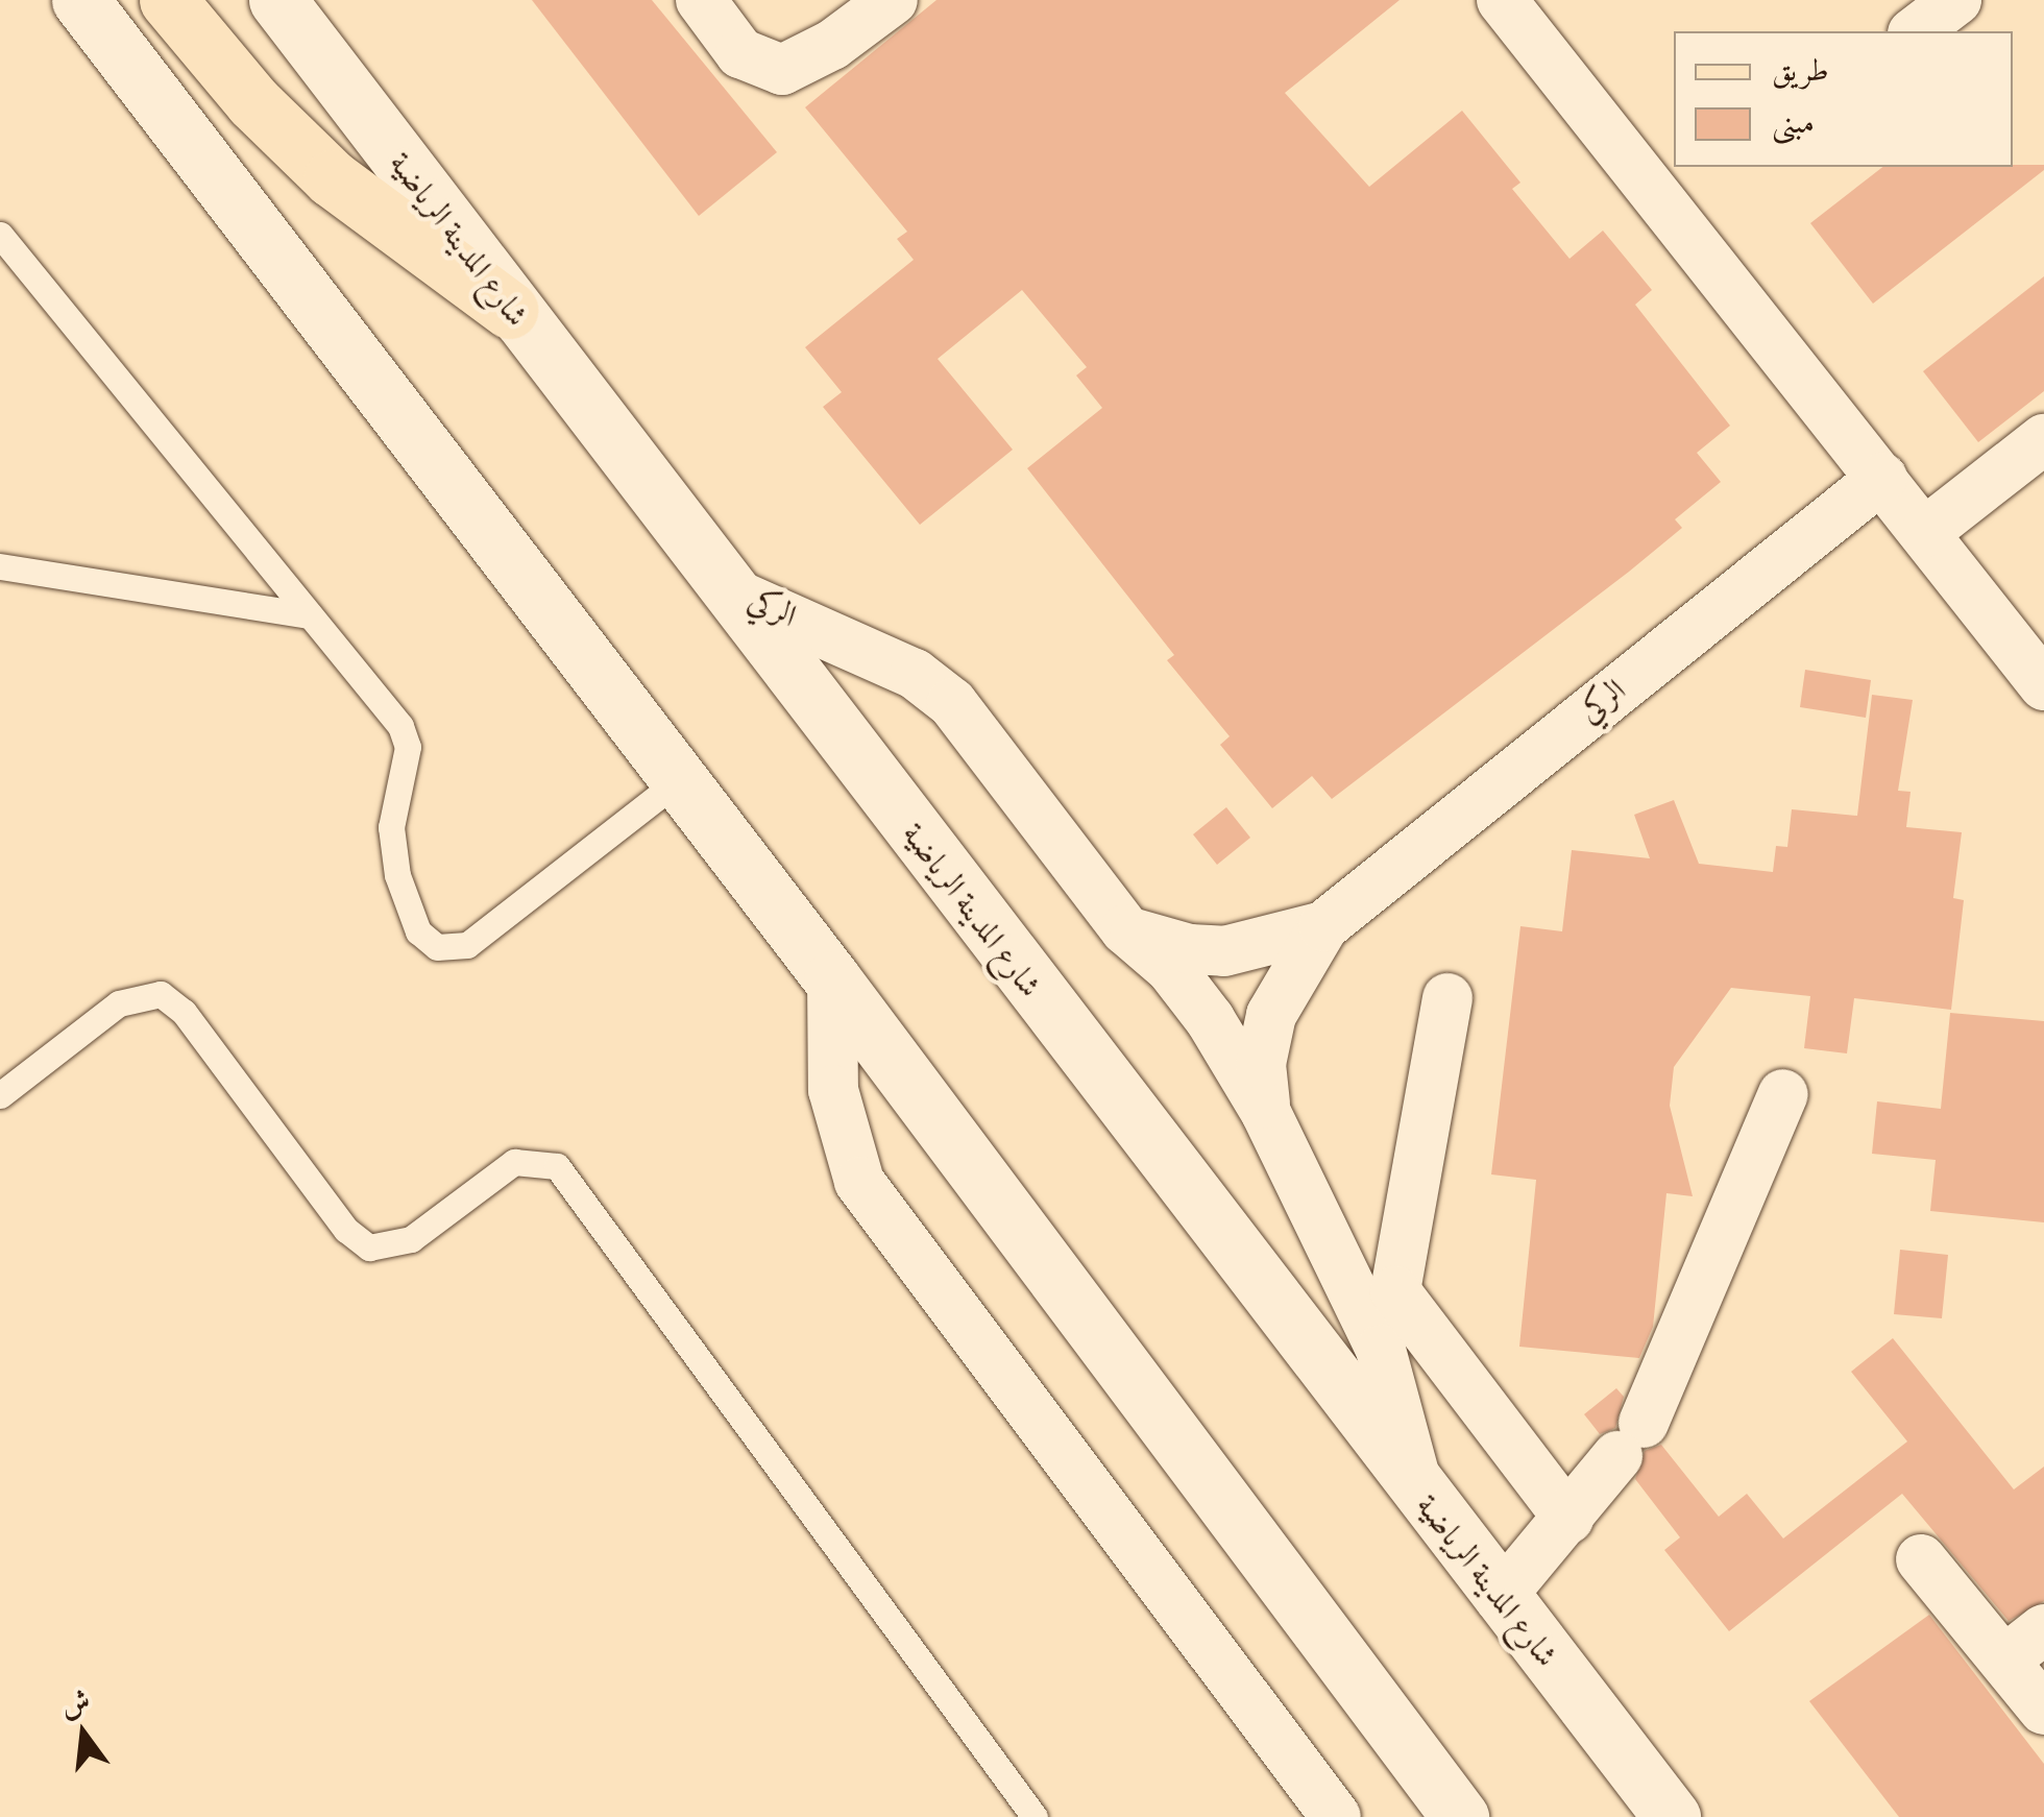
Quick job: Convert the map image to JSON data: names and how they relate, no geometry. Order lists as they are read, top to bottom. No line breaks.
{"streets":{"main road":["شارع المدينة الرياضية"],"street":["الركي"]},"crossings":[["شارع المدينة الرياضية","الركي"]],"legend":["طريق","مبنى"],"north":"top"}
